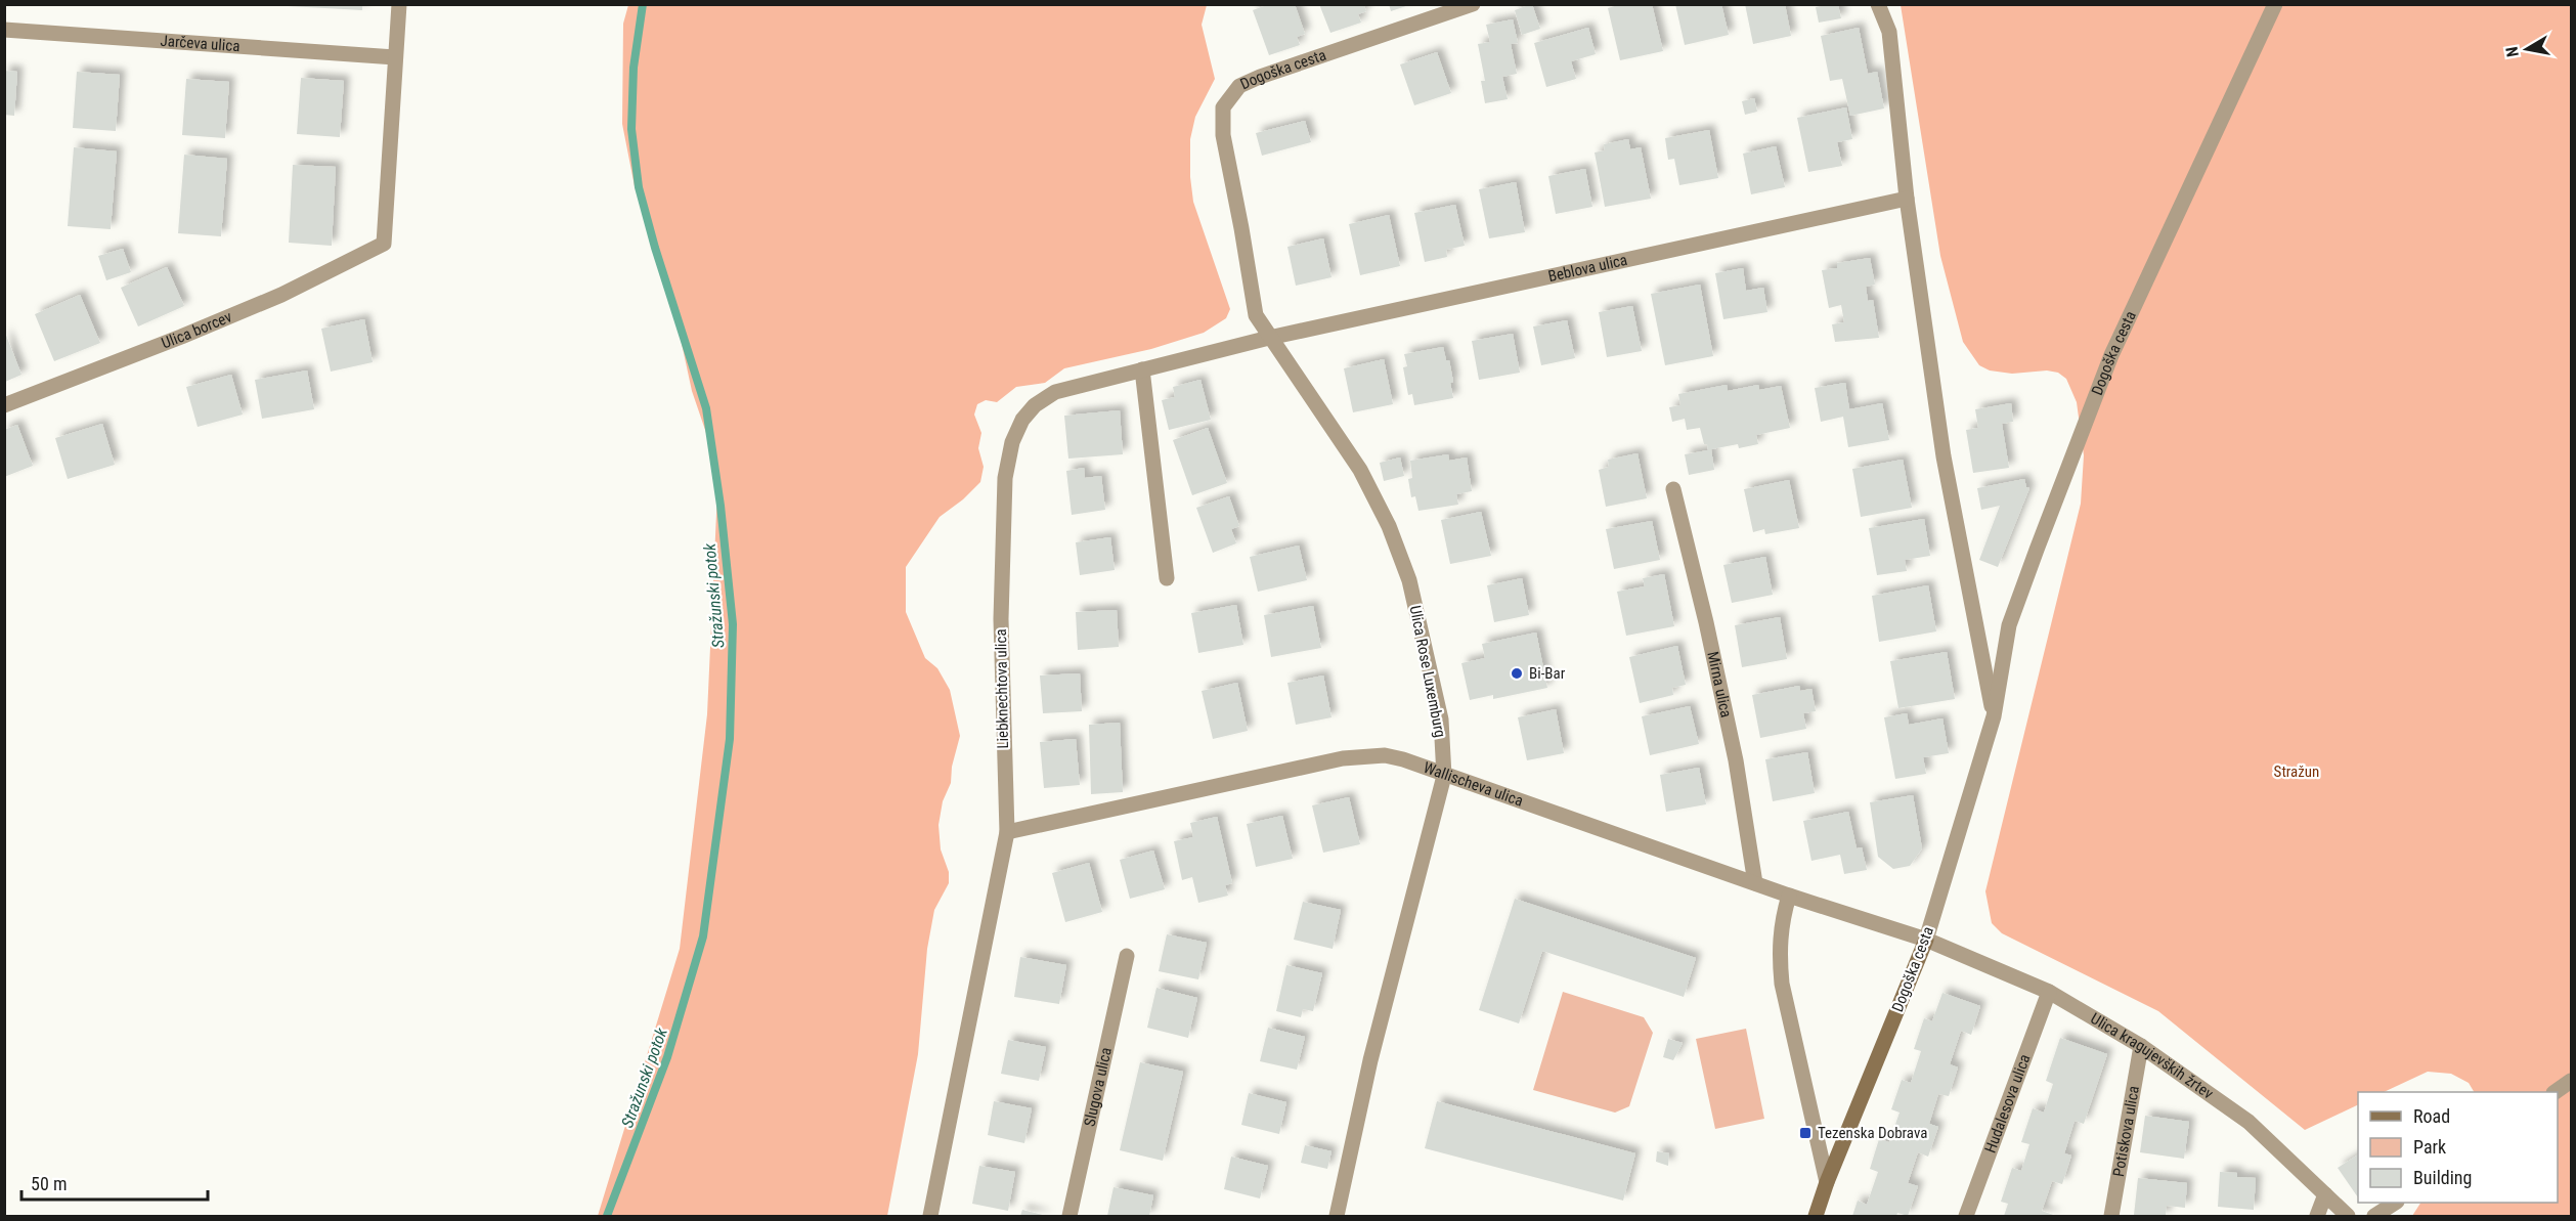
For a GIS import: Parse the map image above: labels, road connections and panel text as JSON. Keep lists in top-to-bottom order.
{
  "streets": {
    "street": [
      "Jarčeva ulica",
      "Dogoška cesta",
      "Beblova ulica",
      "Ulica borcev",
      "Ulica Rose Luxemburg",
      "Mirna ulica",
      "Liebknechtova ulica",
      "Wallischeva ulica",
      "Ulica kragujevških žrtev",
      "Slugova ulica",
      "Hudalesova ulica",
      "Potiskova ulica"
    ]
  },
  "crossings": [
    ["Jarčeva ulica", "Ulica borcev"],
    ["Dogoška cesta", "Beblova ulica"],
    ["Dogoška cesta", "Ulica Rose Luxemburg"],
    ["Dogoška cesta", "Liebknechtova ulica"],
    ["Dogoška cesta", "Wallischeva ulica"],
    ["Dogoška cesta", "Ulica kragujevških žrtev"],
    ["Beblova ulica", "Ulica Rose Luxemburg"],
    ["Beblova ulica", "Liebknechtova ulica"],
    ["Ulica Rose Luxemburg", "Liebknechtova ulica"],
    ["Ulica Rose Luxemburg", "Wallischeva ulica"],
    ["Mirna ulica", "Wallischeva ulica"],
    ["Liebknechtova ulica", "Wallischeva ulica"],
    ["Wallischeva ulica", "Ulica kragujevških žrtev"],
    ["Ulica kragujevških žrtev", "Hudalesova ulica"],
    ["Ulica kragujevških žrtev", "Potiskova ulica"]
  ],
  "water": ["Stražunski potok"],
  "parks": ["Stražun"],
  "places": {
    "other": ["Bi-Bar"],
    "transit": ["Tezenska Dobrava"]
  },
  "legend": ["Road", "Park", "Building"],
  "scale_bar": "50 m",
  "north": "left"
}
